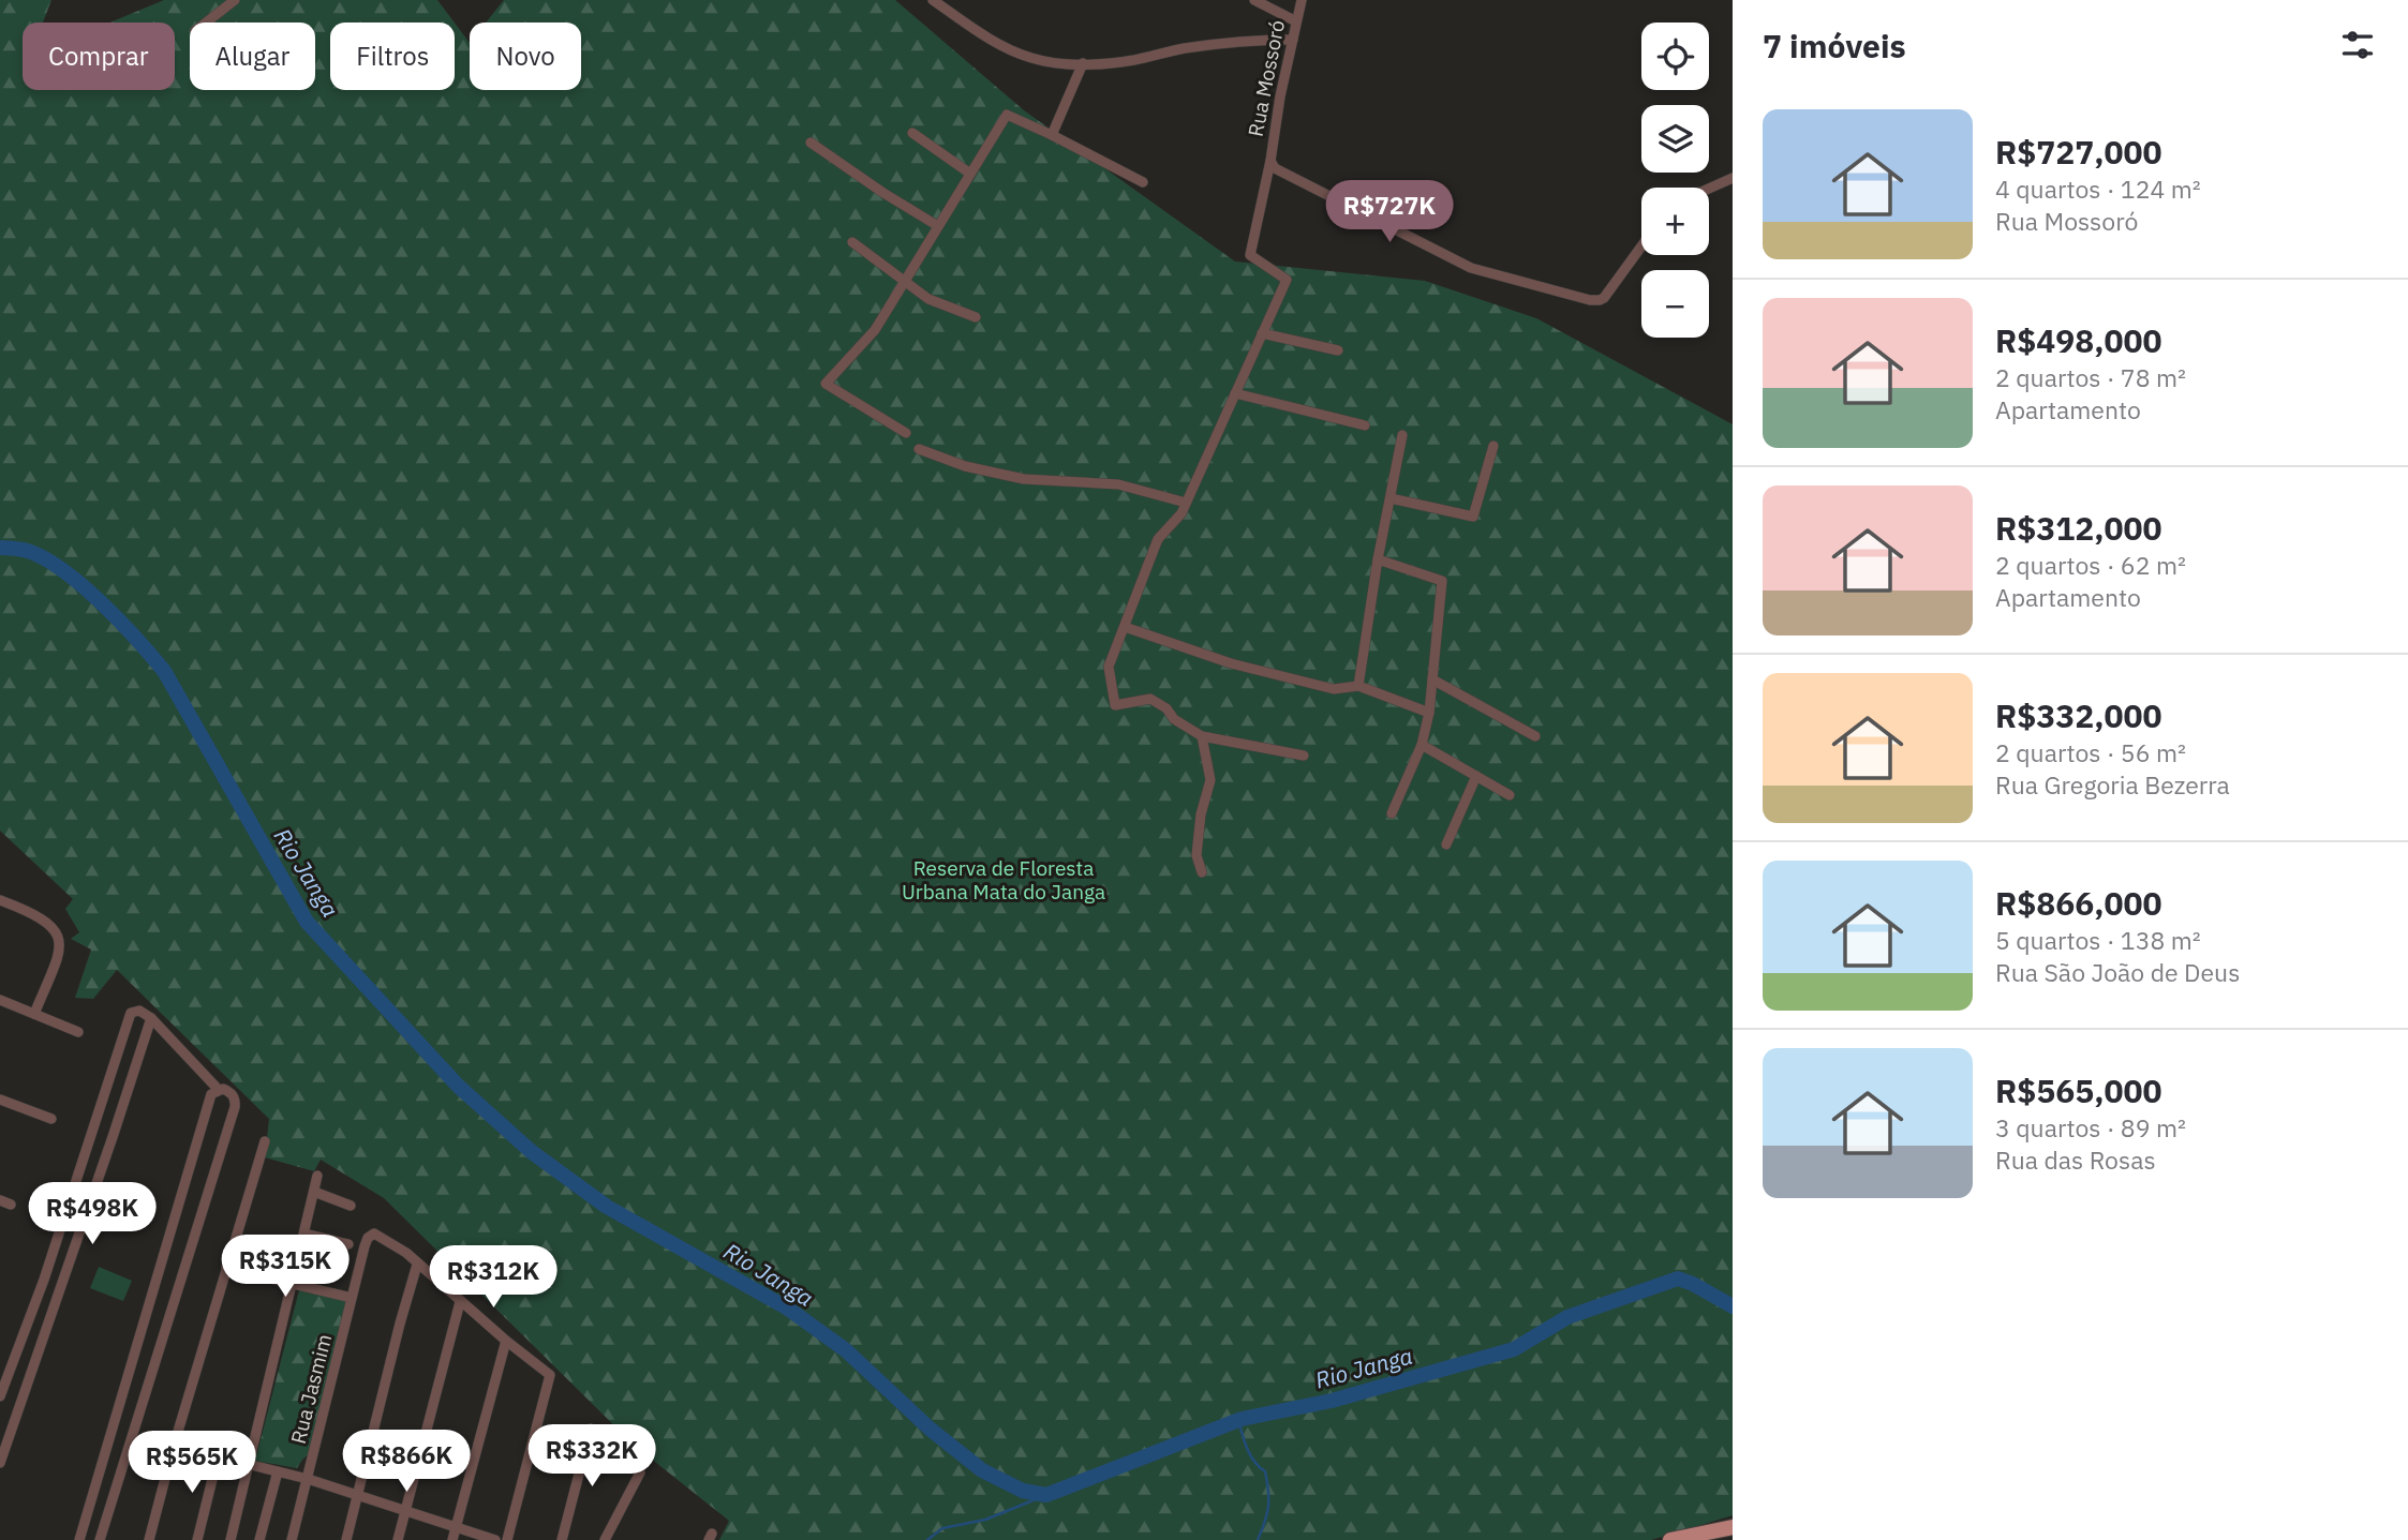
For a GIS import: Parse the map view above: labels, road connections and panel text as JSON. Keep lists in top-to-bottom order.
{
  "streets": {
    "street": ["Rua Mossoró", "Rua Jasmim"]
  },
  "water": ["Rio Janga"],
  "parks": ["Reserva de Floresta Urbana Mata do Janga"],
  "page": {
    "heading": "7 imóveis",
    "map_buttons": ["+", "−"],
    "chip": [
      "Comprar",
      "Alugar",
      "Filtros",
      "Novo"
    ],
    "list": [
      {
        "name": "R$727,000",
        "note": "4 quartos · 124 m² · Rua Mossoró"
      },
      {
        "name": "R$498,000",
        "note": "2 quartos · 78 m² · Apartamento"
      },
      {
        "name": "R$312,000",
        "note": "2 quartos · 62 m² · Apartamento"
      },
      {
        "name": "R$332,000",
        "note": "2 quartos · 56 m² · Rua Gregoria Bezerra"
      },
      {
        "name": "R$866,000",
        "note": "5 quartos · 138 m² · Rua São João de Deus"
      },
      {
        "name": "R$565,000",
        "note": "3 quartos · 89 m² · Rua das Rosas"
      }
    ],
    "price": [
      "R$727K",
      "R$498K",
      "R$315K",
      "R$312K",
      "R$332K",
      "R$866K",
      "R$565K"
    ]
  }
}
